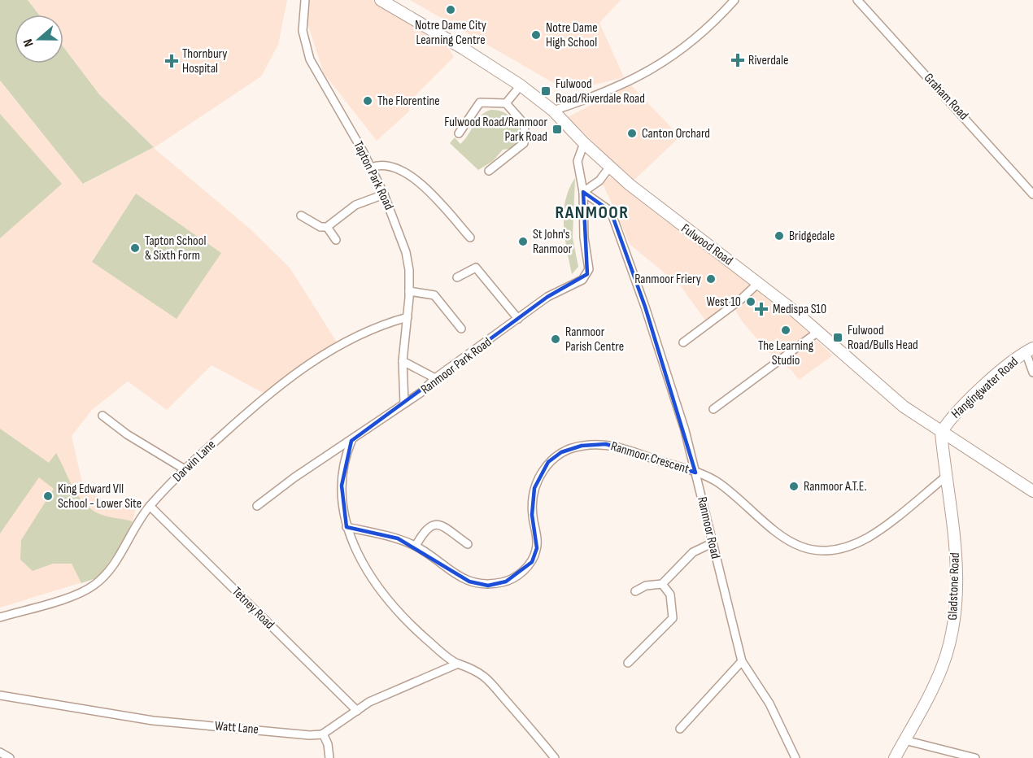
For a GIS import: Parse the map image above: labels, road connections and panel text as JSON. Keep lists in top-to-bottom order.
{
  "streets": {
    "street": [
      "Graham Road",
      "Tapton Park Road",
      "Fulwood Road",
      "Ranmoor Park Road",
      "Hangingwater Road",
      "Ranmoor Crescent",
      "Darwin Lane",
      "Ranmoor Road",
      "Gladstone Road",
      "Tetney Road",
      "Watt Lane"
    ]
  },
  "crossings": [
    ["Tapton Park Road", "Ranmoor Park Road"],
    ["Tapton Park Road", "Darwin Lane"],
    ["Fulwood Road", "Hangingwater Road"],
    ["Fulwood Road", "Gladstone Road"],
    ["Ranmoor Park Road", "Ranmoor Road"],
    ["Hangingwater Road", "Gladstone Road"],
    ["Ranmoor Crescent", "Ranmoor Road"],
    ["Ranmoor Crescent", "Gladstone Road"],
    ["Darwin Lane", "Tetney Road"]
  ],
  "districts": ["RANMOOR"],
  "places": {
    "other": [
      "Notre Dame City Learning Centre",
      "Notre Dame High School",
      "The Florentine",
      "Canton Orchard",
      "Bridgedale",
      "St John's Ranmoor",
      "Tapton School & Sixth Form",
      "Ranmoor Friery",
      "West 10",
      "The Learning Studio",
      "Ranmoor Parish Centre",
      "Ranmoor A.T.E.",
      "King Edward VII School - Lower Site"
    ],
    "health": ["Riverdale", "Thornbury Hospital", "Medispa S10"],
    "transit": ["Fulwood Road/Riverdale Road", "Fulwood Road/Ranmoor Park Road", "Fulwood Road/Bulls Head"]
  },
  "north": "left"
}
